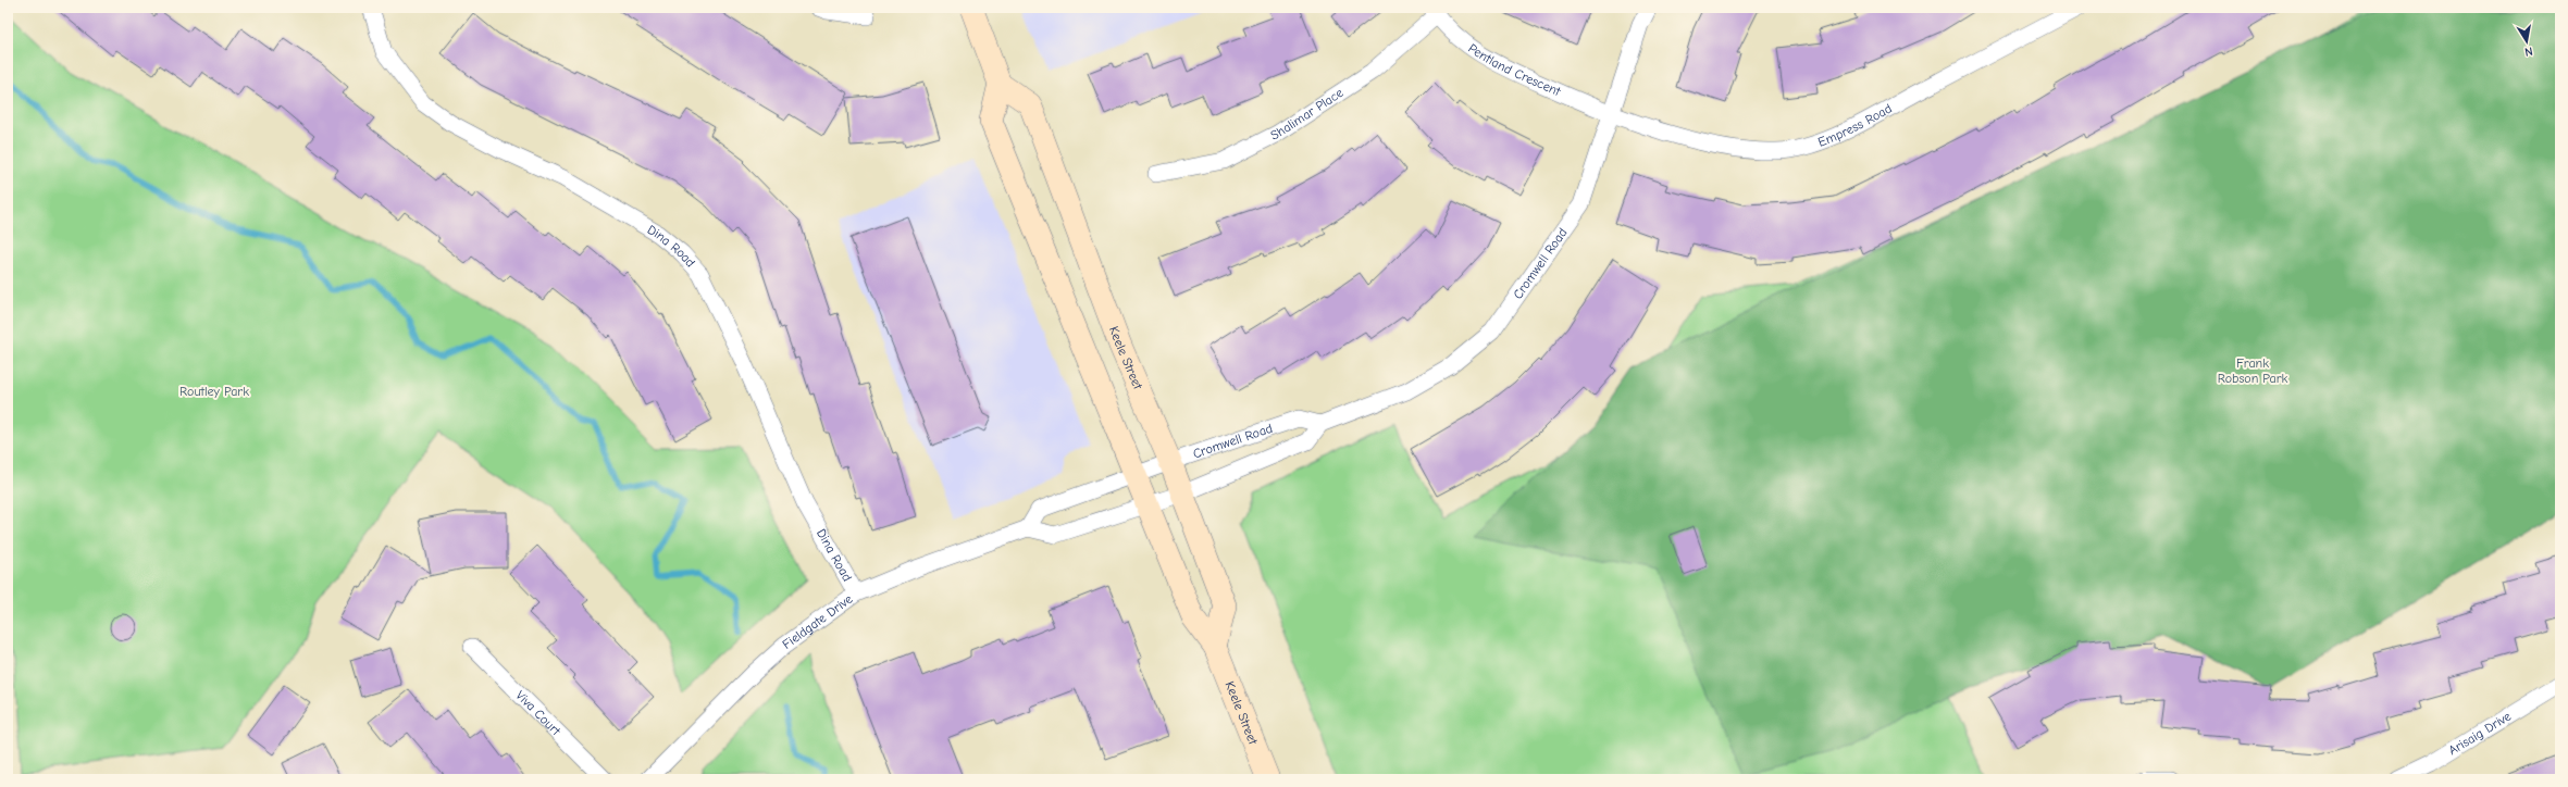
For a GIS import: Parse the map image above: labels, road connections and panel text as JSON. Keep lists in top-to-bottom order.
{
  "streets": {
    "main road": ["Keele Street"],
    "street": [
      "Pentland Crescent",
      "Shalimar Place",
      "Empress Road",
      "Dina Road",
      "Cromwell Road",
      "Fieldgate Drive",
      "Viva Court",
      "Arisaig Drive"
    ]
  },
  "crossings": [
    ["Pentland Crescent", "Shalimar Place"],
    ["Pentland Crescent", "Empress Road"],
    ["Pentland Crescent", "Cromwell Road"],
    ["Empress Road", "Cromwell Road"],
    ["Dina Road", "Fieldgate Drive"],
    ["Cromwell Road", "Keele Street"]
  ],
  "parks": ["Frank Robson Park", "Routley Park"],
  "north": "bottom"
}
